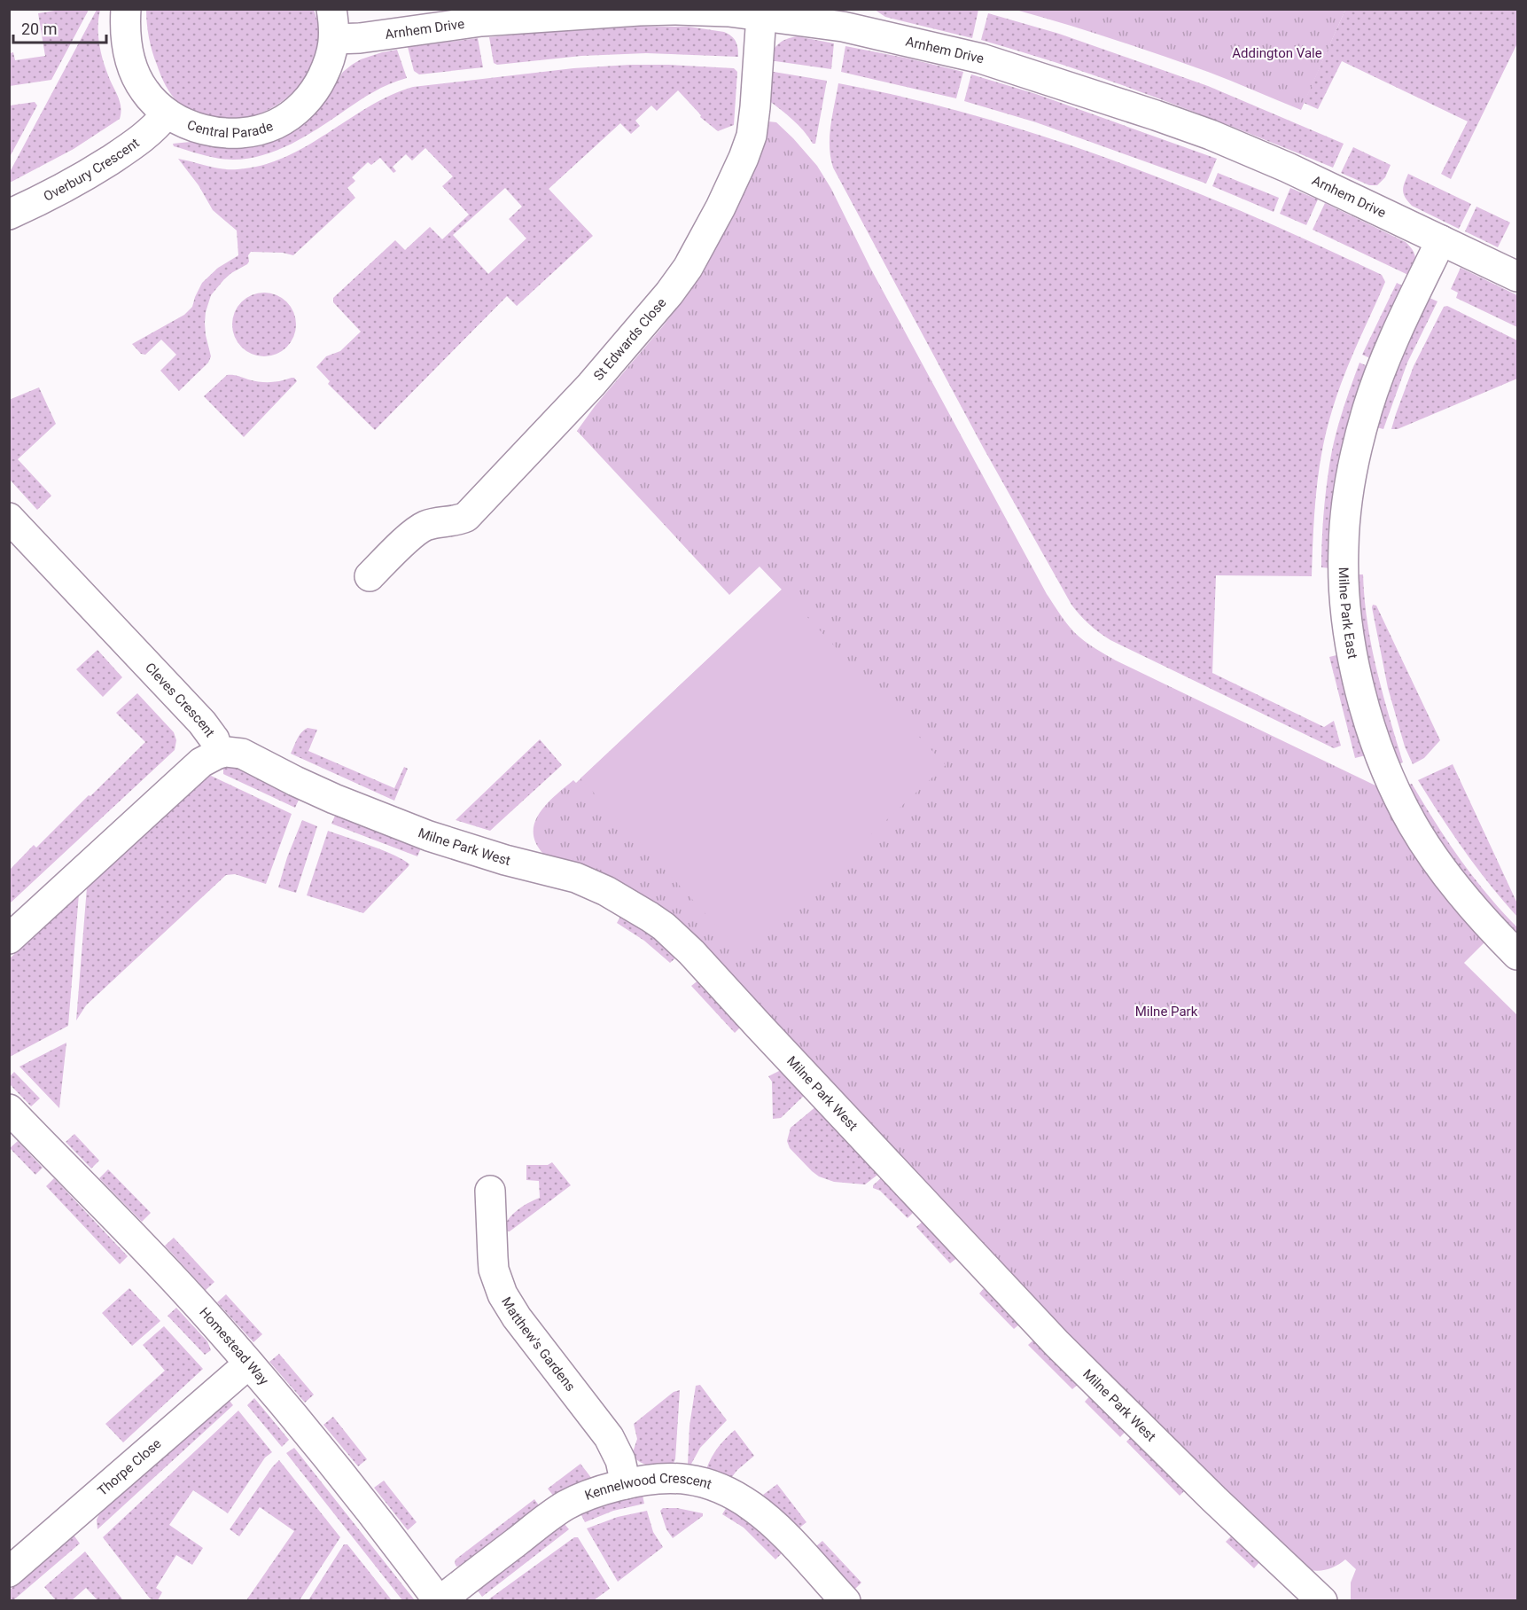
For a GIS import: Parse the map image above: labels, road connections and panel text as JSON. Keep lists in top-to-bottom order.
{
  "streets": {
    "street": [
      "Arnhem Drive",
      "Central Parade",
      "Overbury Crescent",
      "St Edwards Close",
      "Milne Park East",
      "Cleves Crescent",
      "Milne Park West",
      "Matthew's Gardens",
      "Homestead Way",
      "Thorpe Close",
      "Kennelwood Crescent"
    ]
  },
  "crossings": [
    ["Arnhem Drive", "Central Parade"],
    ["Arnhem Drive", "St Edwards Close"],
    ["Arnhem Drive", "Milne Park East"],
    ["Central Parade", "Overbury Crescent"],
    ["Cleves Crescent", "Milne Park West"],
    ["Matthew's Gardens", "Kennelwood Crescent"],
    ["Homestead Way", "Thorpe Close"],
    ["Homestead Way", "Kennelwood Crescent"]
  ],
  "parks": ["Addington Vale", "Milne Park"],
  "scale_bar": "20 m"
}
